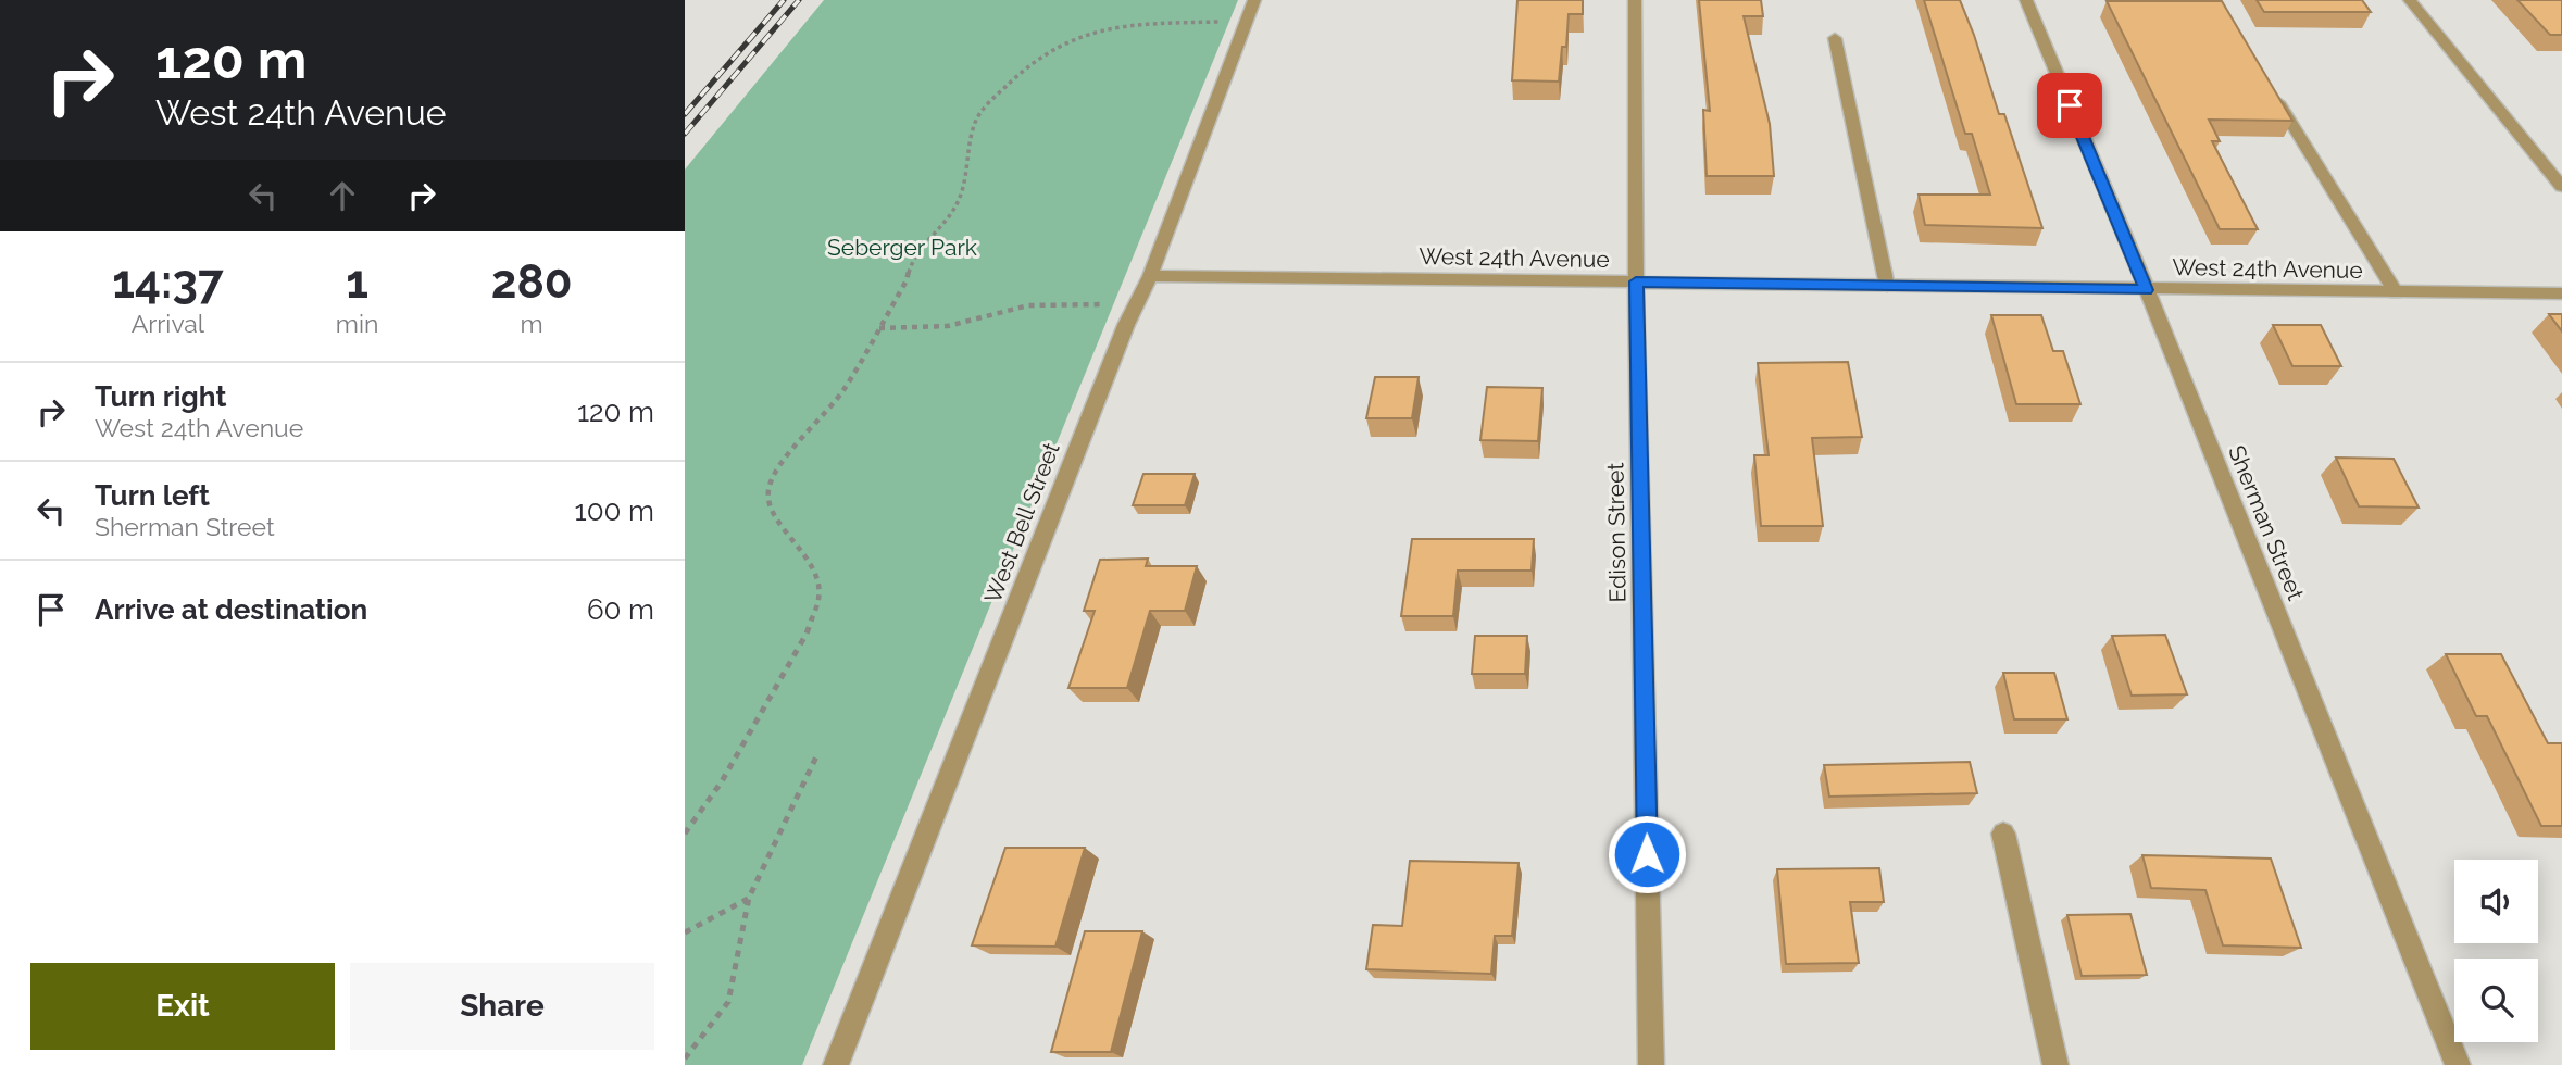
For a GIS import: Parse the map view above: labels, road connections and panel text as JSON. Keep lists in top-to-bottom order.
{
  "streets": {
    "street": [
      "West 24th Avenue",
      "West Bell Street",
      "Sherman Street",
      "Edison Street"
    ]
  },
  "crossings": [
    ["West 24th Avenue", "West Bell Street"],
    ["West 24th Avenue", "Sherman Street"],
    ["West 24th Avenue", "Edison Street"]
  ],
  "parks": ["Seberger Park"],
  "page": {
    "turn": ["120 m", "West 24th Avenue"],
    "eta": [
      "14:37",
      "Arrival",
      "1",
      "min",
      "280",
      "m"
    ],
    "list": [
      {
        "name": "Turn right",
        "note": "West 24th Avenue",
        "value": "120 m"
      },
      {
        "name": "Turn left",
        "note": "Sherman Street",
        "value": "100 m"
      },
      {
        "name": "Arrive at destination",
        "value": "60 m"
      }
    ],
    "buttons": ["Exit", "Share"]
  }
}
